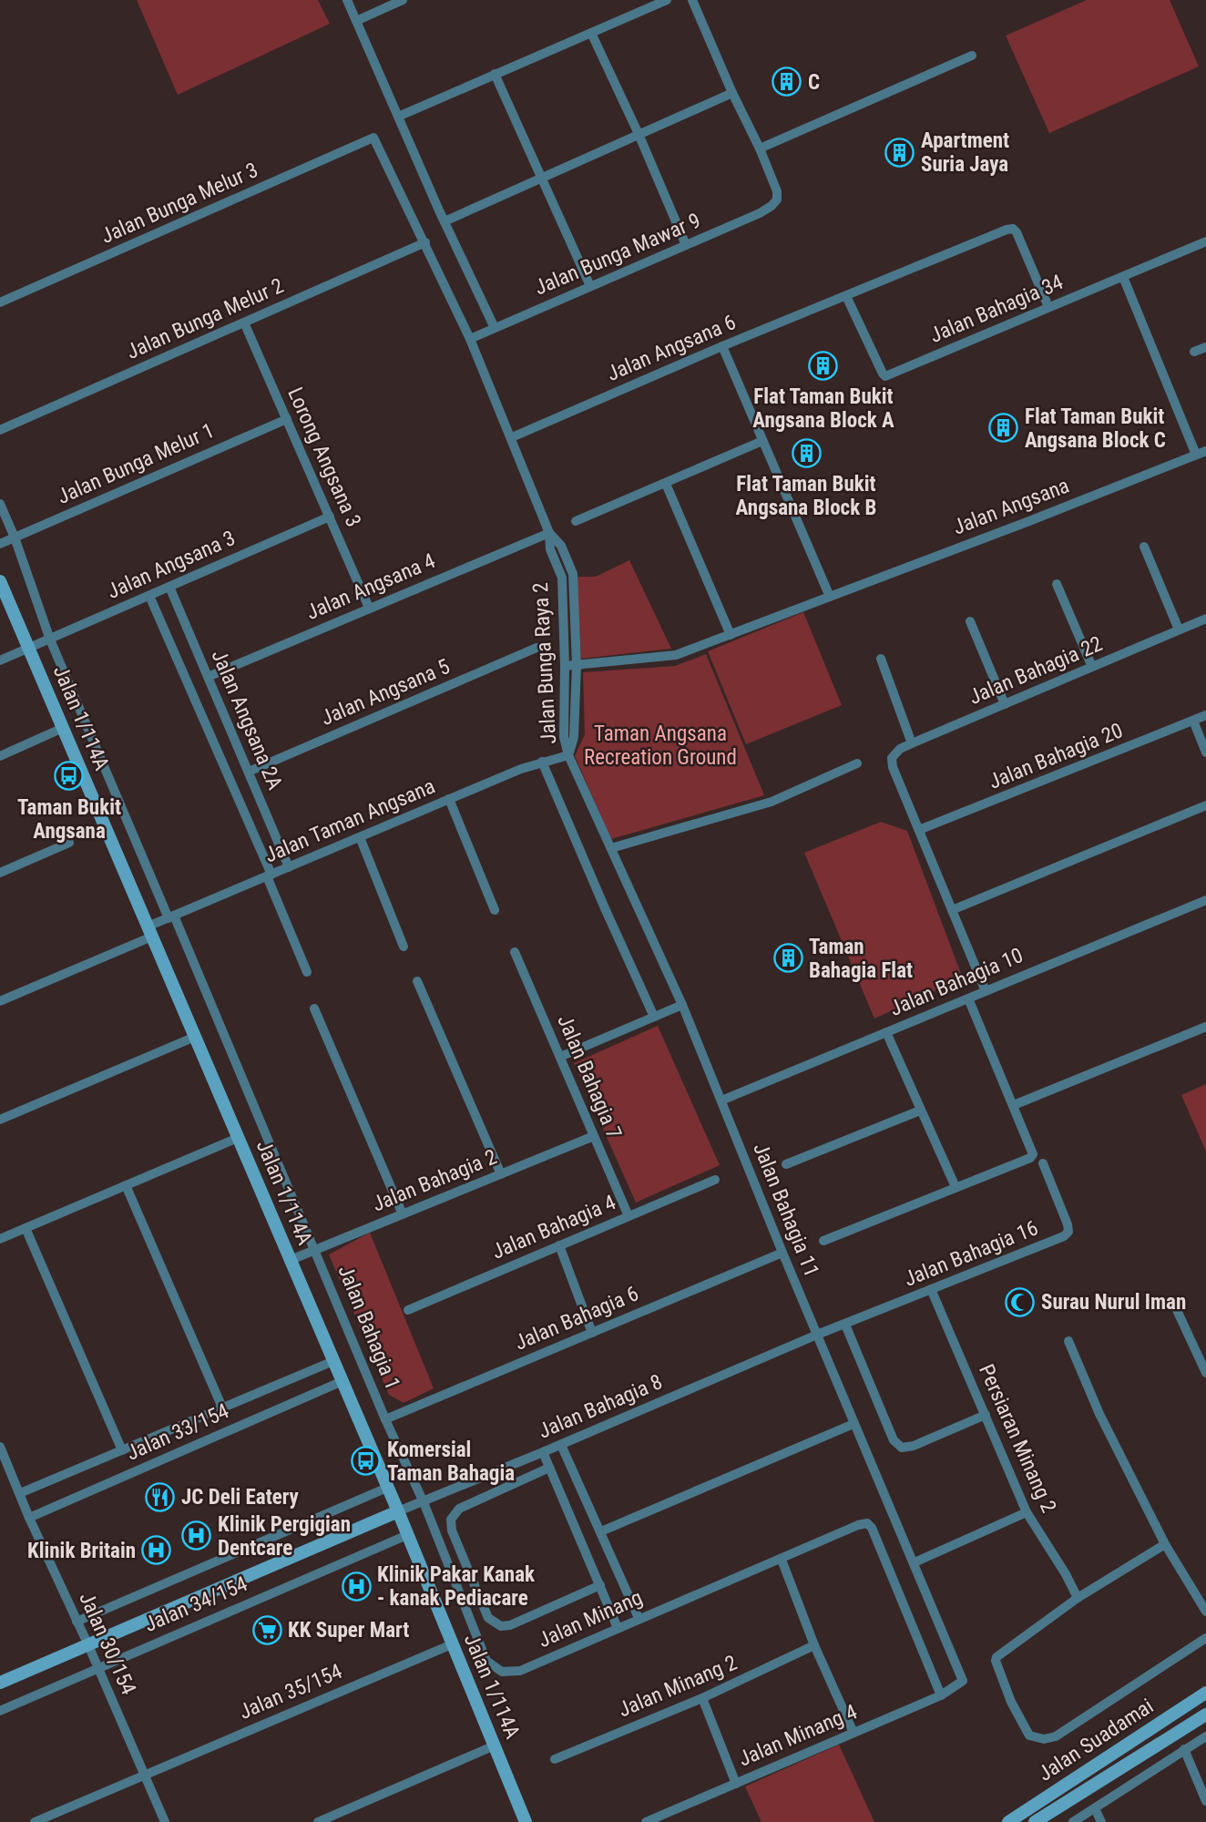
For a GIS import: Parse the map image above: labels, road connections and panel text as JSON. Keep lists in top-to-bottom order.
{
  "streets": {
    "street": [
      "Jalan Bunga Melur 3",
      "Jalan Bunga Mawar 9",
      "Jalan Bahagia 34",
      "Jalan Bunga Melur 2",
      "Jalan Angsana 6",
      "Lorong Angsana 3",
      "Jalan Bunga Melur 1",
      "Jalan Angsana",
      "Jalan Angsana 3",
      "Jalan Angsana 4",
      "Jalan Bunga Raya 2",
      "Jalan Bahagia 22",
      "Jalan Angsana 5",
      "Jalan 1/114A",
      "Jalan Angsana 2A",
      "Jalan Bahagia 20",
      "Jalan Taman Angsana",
      "Jalan Bahagia 10",
      "Jalan Bahagia 7",
      "Jalan Bahagia 2",
      "Jalan Bahagia 11",
      "Jalan Bahagia 4",
      "Jalan Bahagia 16",
      "Jalan Bahagia 6",
      "Jalan Bahagia 1",
      "Jalan Bahagia 8",
      "Jalan 33/154",
      "Persiaran Minang 2",
      "Jalan 34/154",
      "Jalan Minang",
      "Jalan 30/154",
      "Jalan Minang 2",
      "Jalan 35/154",
      "Jalan Minang 4",
      "Jalan Suadamai"
    ]
  },
  "crossings": [
    ["Jalan Bunga Melur 3", "Jalan Bunga Raya 2"],
    ["Jalan Bunga Mawar 9", "Jalan Bunga Raya 2"],
    ["Jalan Bahagia 34", "Jalan Angsana 6"],
    ["Jalan Bunga Melur 2", "Lorong Angsana 3"],
    ["Jalan Bunga Melur 2", "Jalan Bunga Raya 2"],
    ["Jalan Angsana 6", "Jalan Bunga Raya 2"],
    ["Lorong Angsana 3", "Jalan Bunga Melur 1"],
    ["Lorong Angsana 3", "Jalan Angsana 3"],
    ["Lorong Angsana 3", "Jalan Angsana 4"],
    ["Jalan Angsana", "Jalan Bunga Raya 2"],
    ["Jalan Angsana 3", "Jalan 1/114A"],
    ["Jalan Angsana 3", "Jalan Angsana 2A"],
    ["Jalan Angsana 3", "Jalan Bahagia 1"],
    ["Jalan Angsana 4", "Jalan Bunga Raya 2"],
    ["Jalan Angsana 4", "Jalan Angsana 2A"],
    ["Jalan Bunga Raya 2", "Jalan Taman Angsana"],
    ["Jalan Bunga Raya 2", "Jalan Bahagia 11"],
    ["Jalan Bahagia 22", "Jalan Bahagia 20"],
    ["Jalan Angsana 5", "Jalan Angsana 2A"],
    ["Jalan 1/114A", "Jalan Taman Angsana"],
    ["Jalan 1/114A", "Jalan Bahagia 2"],
    ["Jalan 1/114A", "Jalan Bahagia 8"],
    ["Jalan 1/114A", "Jalan 33/154"],
    ["Jalan 1/114A", "Jalan 34/154"],
    ["Jalan 1/114A", "Jalan 35/154"],
    ["Jalan Angsana 2A", "Jalan Taman Angsana"],
    ["Jalan Taman Angsana", "Jalan Bahagia 11"],
    ["Jalan Taman Angsana", "Jalan Bahagia 1"],
    ["Jalan Bahagia 10", "Jalan Bahagia 11"],
    ["Jalan Bahagia 7", "Jalan Bahagia 2"],
    ["Jalan Bahagia 7", "Jalan Bahagia 4"],
    ["Jalan Bahagia 2", "Jalan Bahagia 1"],
    ["Jalan Bahagia 11", "Jalan Bahagia 16"],
    ["Jalan Bahagia 11", "Jalan Bahagia 6"],
    ["Jalan Bahagia 11", "Jalan Bahagia 8"],
    ["Jalan Bahagia 11", "Jalan Minang 4"],
    ["Jalan Bahagia 16", "Jalan Bahagia 8"],
    ["Jalan Bahagia 16", "Persiaran Minang 2"],
    ["Jalan Bahagia 6", "Jalan Bahagia 1"],
    ["Jalan Bahagia 1", "Jalan Bahagia 8"],
    ["Jalan Bahagia 1", "Jalan Minang"],
    ["Jalan Bahagia 8", "Jalan 34/154"],
    ["Jalan Bahagia 8", "Jalan Minang"],
    ["Jalan 33/154", "Jalan 30/154"],
    ["Jalan 34/154", "Jalan 30/154"],
    ["Jalan Minang", "Jalan Minang 4"],
    ["Jalan 30/154", "Jalan 35/154"]
  ],
  "parks": ["Taman Angsana Recreation Ground"],
  "places": {
    "building": [
      "C",
      "Apartment Suria Jaya",
      "Flat Taman Bukit Angsana Block A",
      "Flat Taman Bukit Angsana Block C",
      "Flat Taman Bukit Angsana Block B",
      "Taman Bahagia Flat"
    ],
    "bus stop": ["Taman Bukit Angsana", "Komersial Taman Bahagia"],
    "mosque": ["Surau Nurul Iman"],
    "restaurant": ["JC Deli Eatery"],
    "hospital": ["Klinik Pergigian Dentcare", "Klinik Britain", "Klinik Pakar Kanak - kanak Pediacare"],
    "supermarket": ["KK Super Mart"]
  }
}
